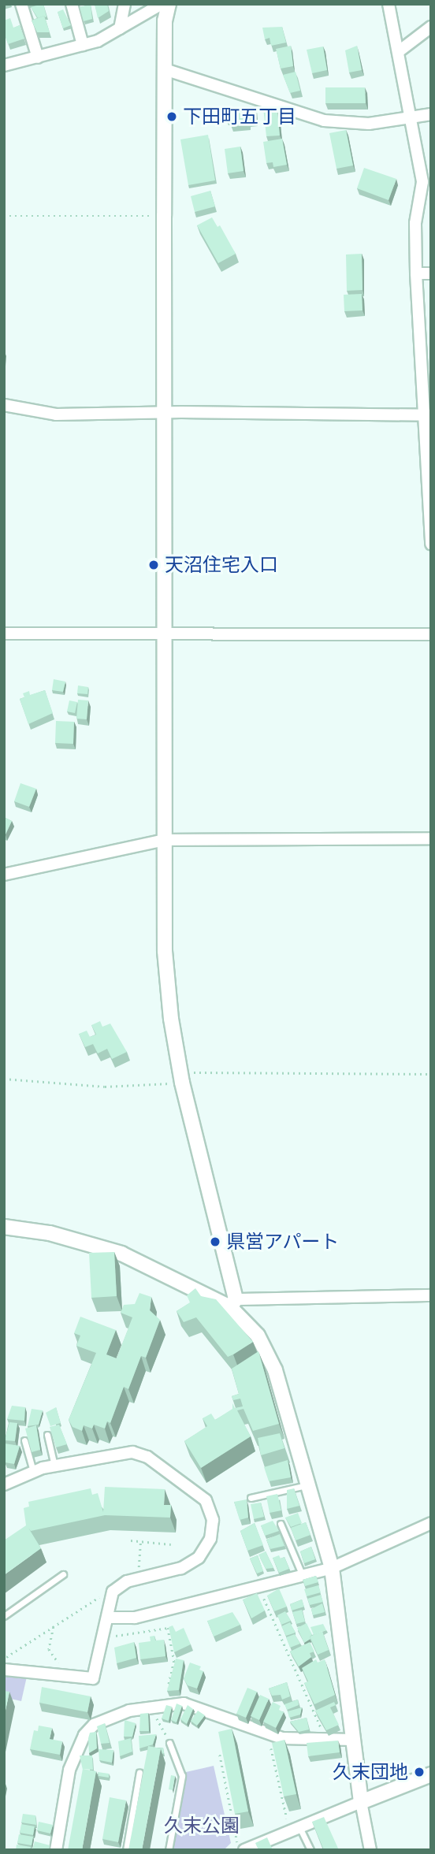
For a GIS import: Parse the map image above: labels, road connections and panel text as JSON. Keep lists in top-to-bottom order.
{
  "parks": ["久末公園"],
  "places": [
    "下田町五丁目",
    "天沼住宅入口",
    "県営アパート",
    "久末団地"
  ]
}
